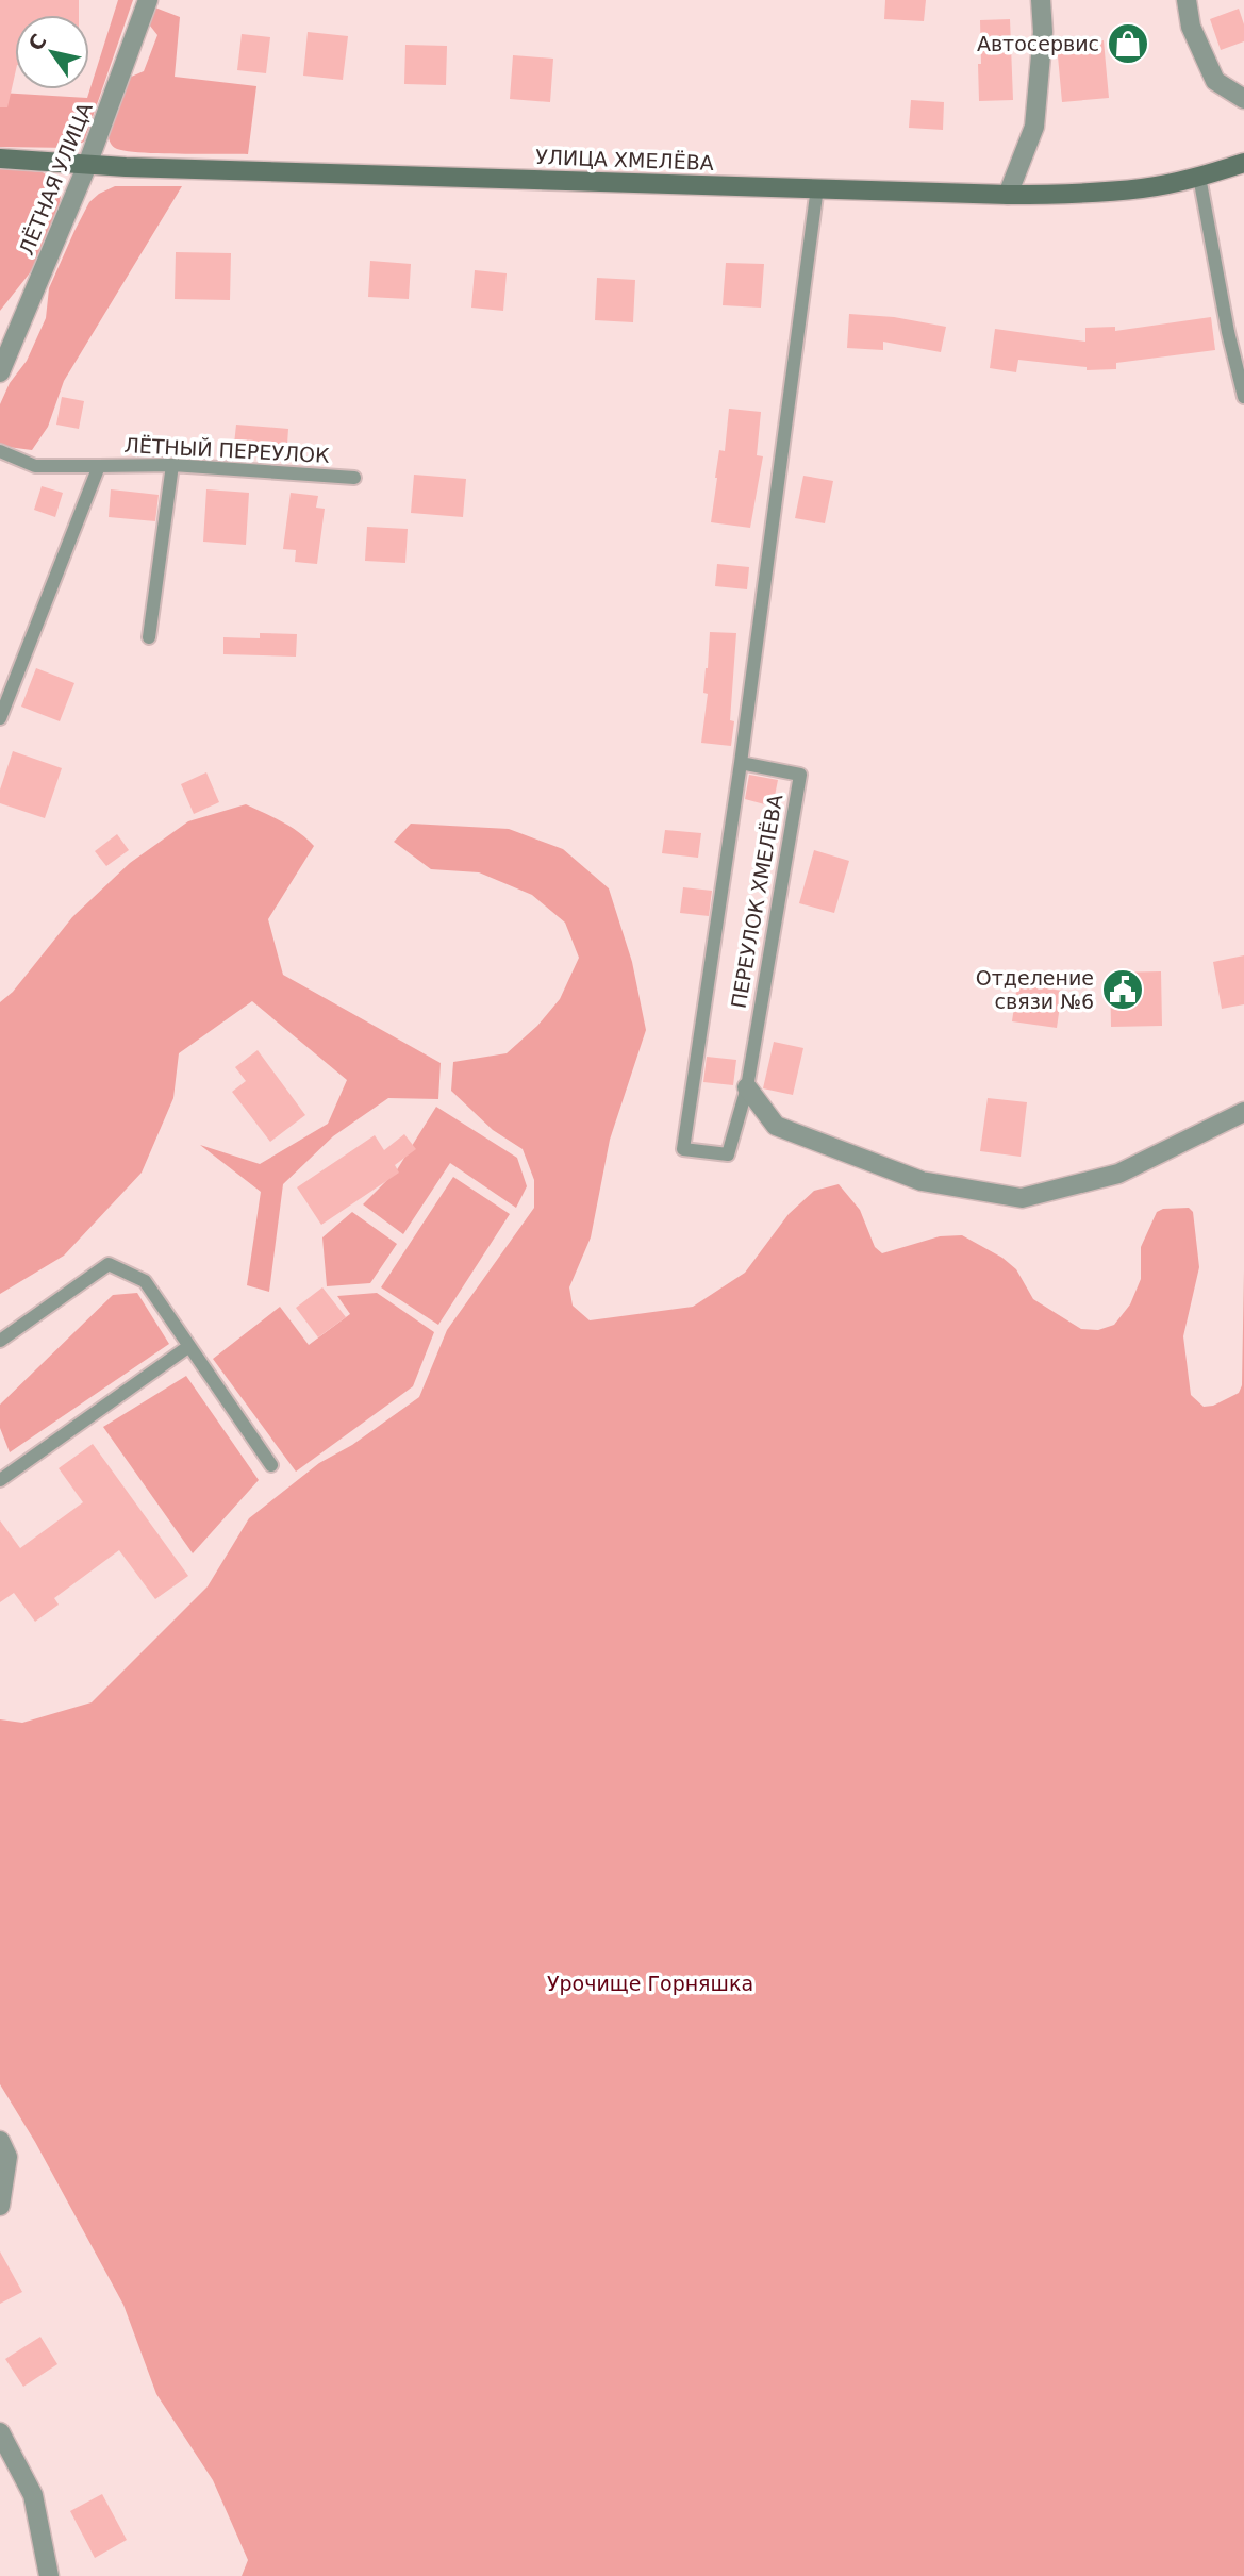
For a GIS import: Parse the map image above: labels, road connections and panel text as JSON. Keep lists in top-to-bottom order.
{
  "streets": {
    "main road": ["УЛИЦА ХМЕЛЁВА"],
    "street": ["ЛЁТНАЯ УЛИЦА"],
    "lane": ["ЛЁТНЫЙ ПЕРЕУЛОК", "ПЕРЕУЛОК ХМЕЛЁВА"]
  },
  "crossings": [
    ["УЛИЦА ХМЕЛЁВА", "ЛЁТНАЯ УЛИЦА"]
  ],
  "parks": ["Урочище Горняшка"],
  "places": {
    "shop": ["Автосервис"],
    "public building": ["Отделение связи №6"]
  },
  "north": "top left"
}
